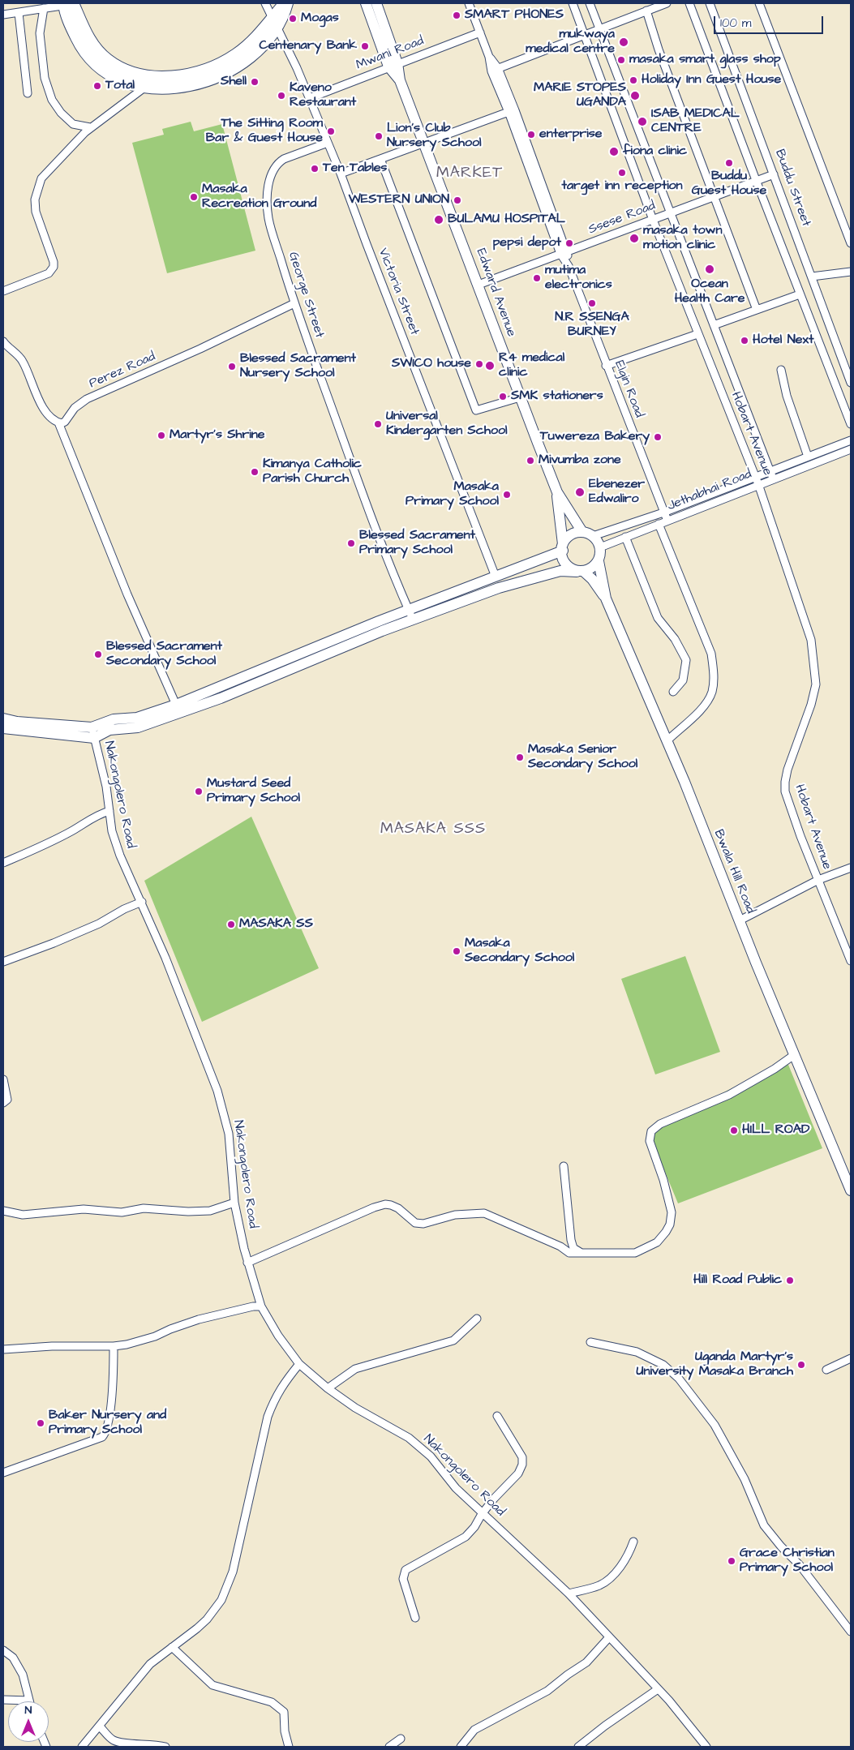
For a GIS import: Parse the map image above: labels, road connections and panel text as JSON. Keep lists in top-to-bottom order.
{
  "streets": {
    "street": [
      "Mwani Road",
      "Buddu Street",
      "Ssese Road",
      "Victoria Street",
      "Edward Avenue",
      "George Street",
      "Perez Road",
      "Elgin Road",
      "Hobart Avenue",
      "Jethabhai Road",
      "Nakongolero Road",
      "Bwala Hill Road"
    ]
  },
  "crossings": [
    ["Mwani Road", "Victoria Street"],
    ["Mwani Road", "Edward Avenue"],
    ["Mwani Road", "Elgin Road"],
    ["Buddu Street", "Ssese Road"],
    ["Ssese Road", "Edward Avenue"],
    ["Ssese Road", "Elgin Road"],
    ["Ssese Road", "Hobart Avenue"],
    ["Victoria Street", "George Street"],
    ["Edward Avenue", "Jethabhai Road"],
    ["Edward Avenue", "Bwala Hill Road"],
    ["George Street", "Perez Road"],
    ["Elgin Road", "Jethabhai Road"],
    ["Hobart Avenue", "Jethabhai Road"],
    ["Jethabhai Road", "Bwala Hill Road"]
  ],
  "districts": ["MARKET", "MASAKA SSS"],
  "places": [
    "SMART PHONES",
    "Mogas",
    "mukwaya medical centre",
    "Centenary Bank",
    "masaka smart glass shop",
    "Holiday Inn Guest House",
    "Shell",
    "Total",
    "Kaveno Restaurant",
    "MARIE STOPES UGANDA",
    "ISAB MEDICAL CENTRE",
    "The Sitting Room Bar & Guest House",
    "enterprise",
    "Lion's Club Nursery School",
    "fiona clinic",
    "Buddu Guest House",
    "Ten Tables",
    "target inn reception",
    "Masaka Recreation Ground",
    "WESTERN UNION",
    "BULAMU HOSPITAL",
    "masaka town motion clinic",
    "pepsi depot",
    "Ocean Health Care",
    "mutima electronics",
    "N.R SSENGA BURNEY",
    "Hotel Next",
    "SWICO house",
    "R4 medical clinic",
    "Blessed Sacrament Nursery School",
    "SMK stationers",
    "Universal Kindergarten School",
    "Martyr's Shrine",
    "Tuwereza Bakery",
    "Mivumba zone",
    "Kimanya Catholic Parish Church",
    "Ebenezer Edwaliro",
    "Masaka Primary School",
    "Blessed Sacrament Primary School",
    "Blessed Sacrament Secondary School",
    "Masaka Senior Secondary School",
    "Mustard Seed Primary School",
    "MASAKA SS",
    "Masaka Secondary School",
    "HILL ROAD",
    "Hill Road Public",
    "Uganda Martyr's University Masaka Branch",
    "Baker Nursery and Primary School",
    "Grace Christian Primary School"
  ],
  "scale_bar": "100 m",
  "north": "top"
}
